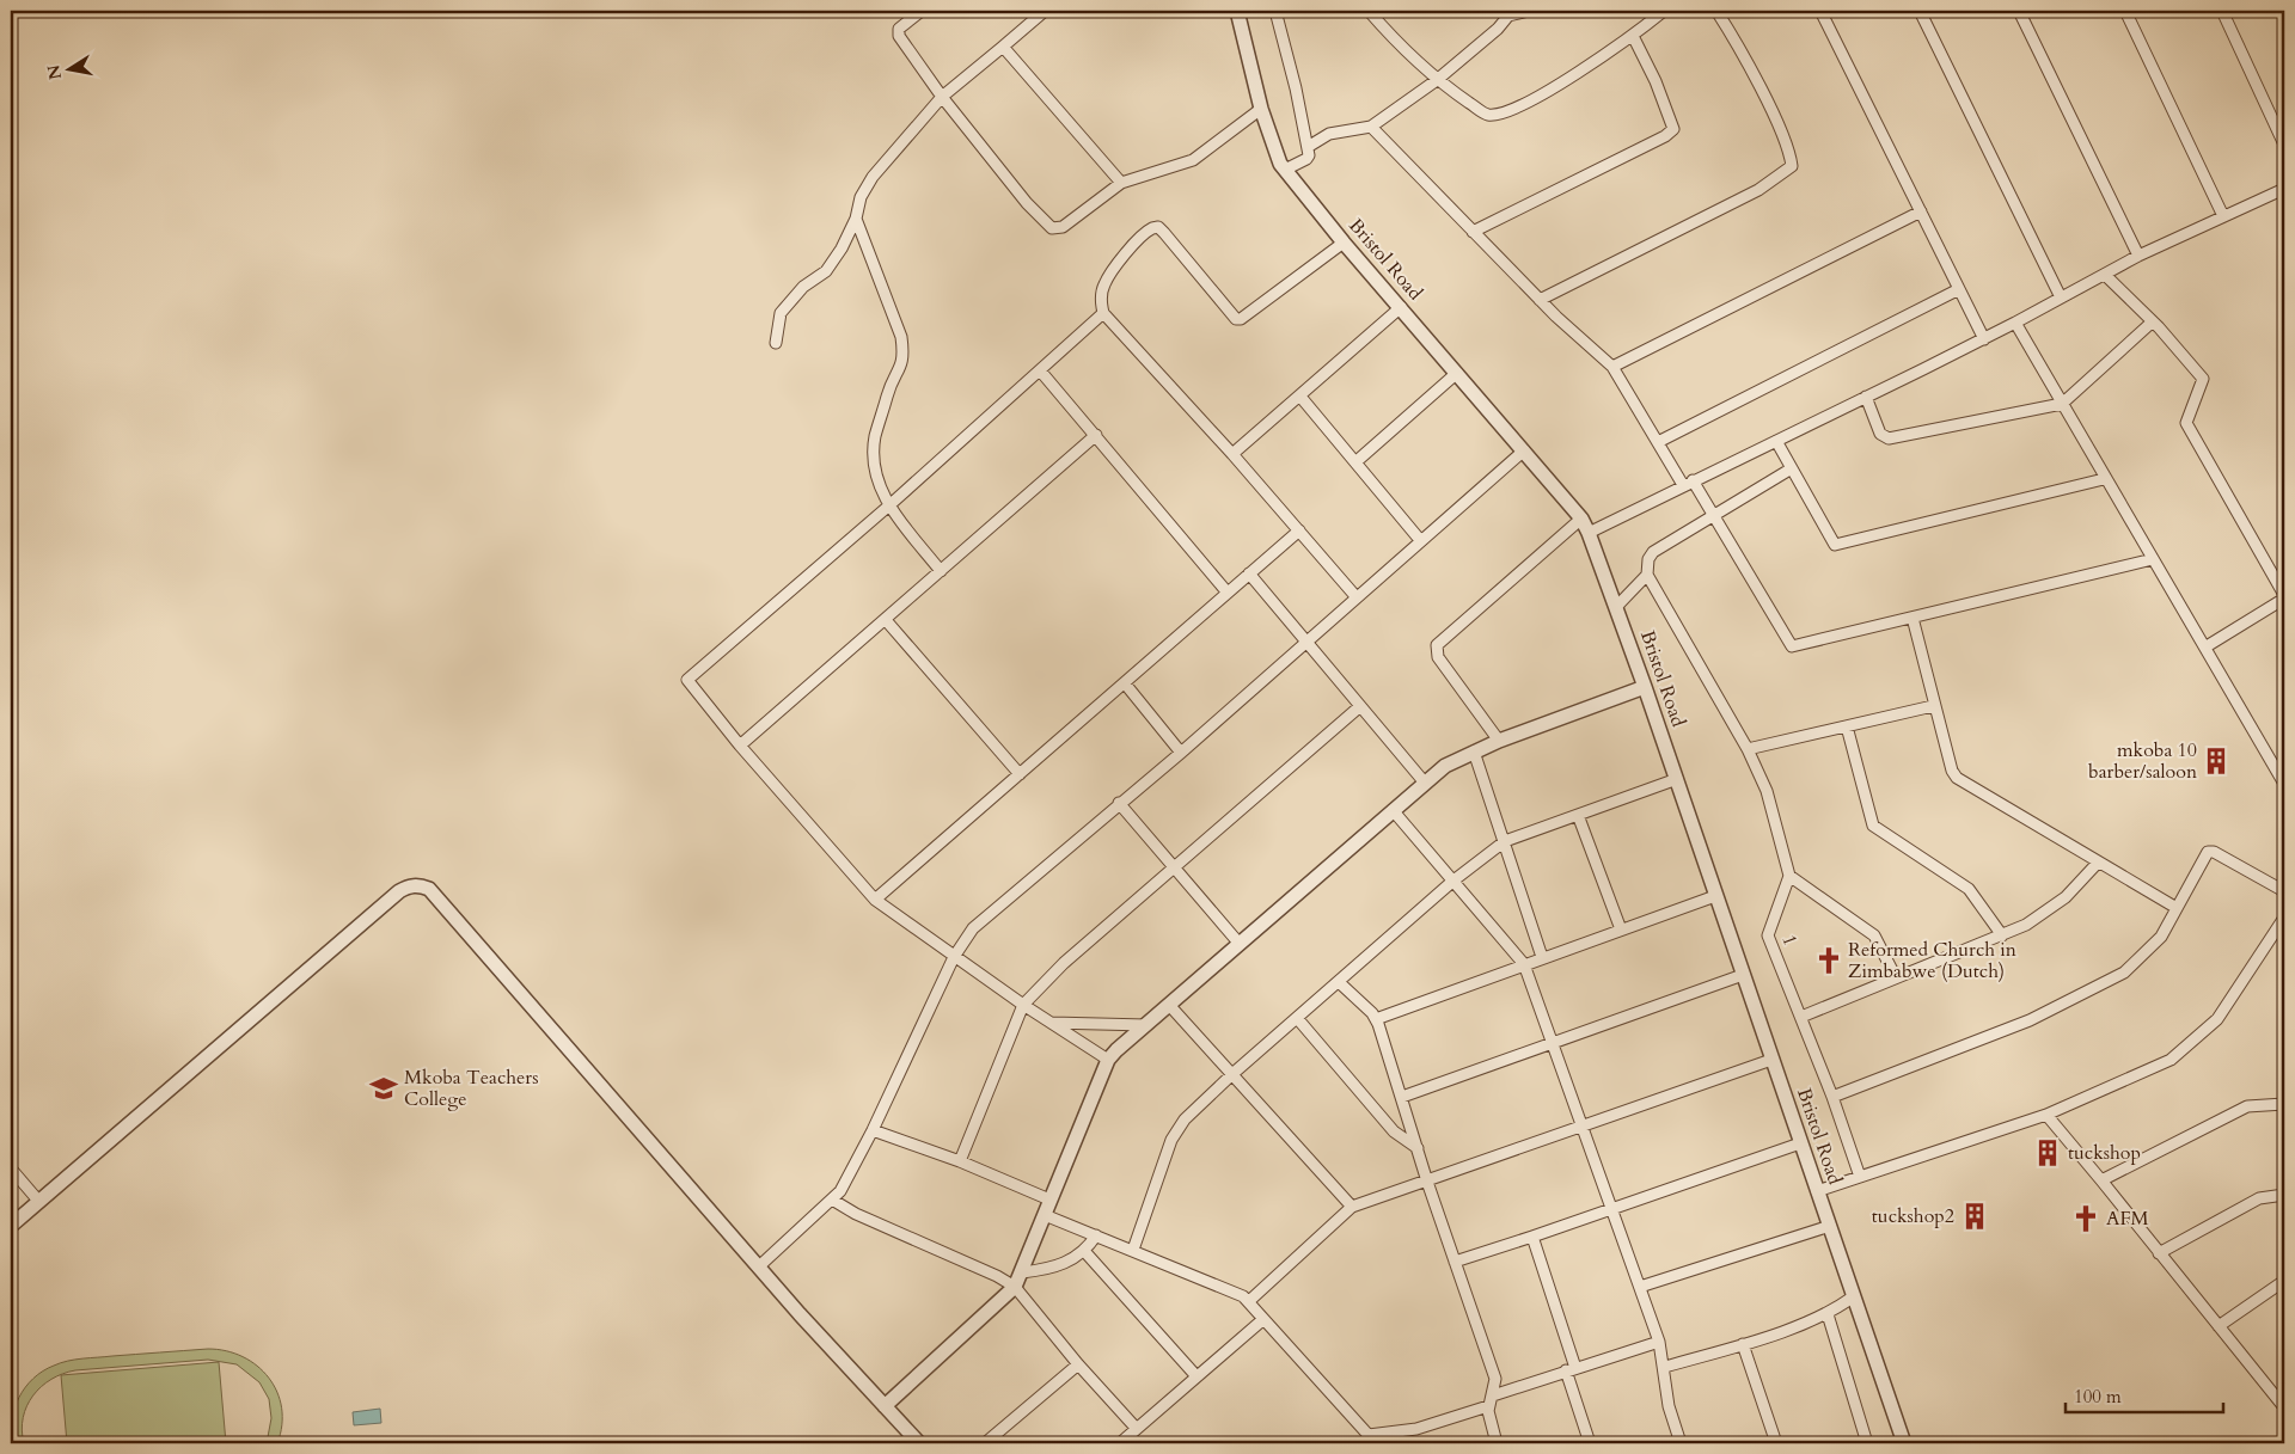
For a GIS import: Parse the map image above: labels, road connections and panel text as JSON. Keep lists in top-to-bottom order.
{
  "streets": {
    "street": ["Bristol Road", "1"]
  },
  "places": {
    "building": ["mkoba 10 barber/saloon", "tuckshop", "tuckshop2"],
    "church": ["Reformed Church in Zimbabwe (Dutch)", "AFM"],
    "school or university": ["Mkoba Teachers College"]
  },
  "scale_bar": "100 m",
  "north": "left"
}
